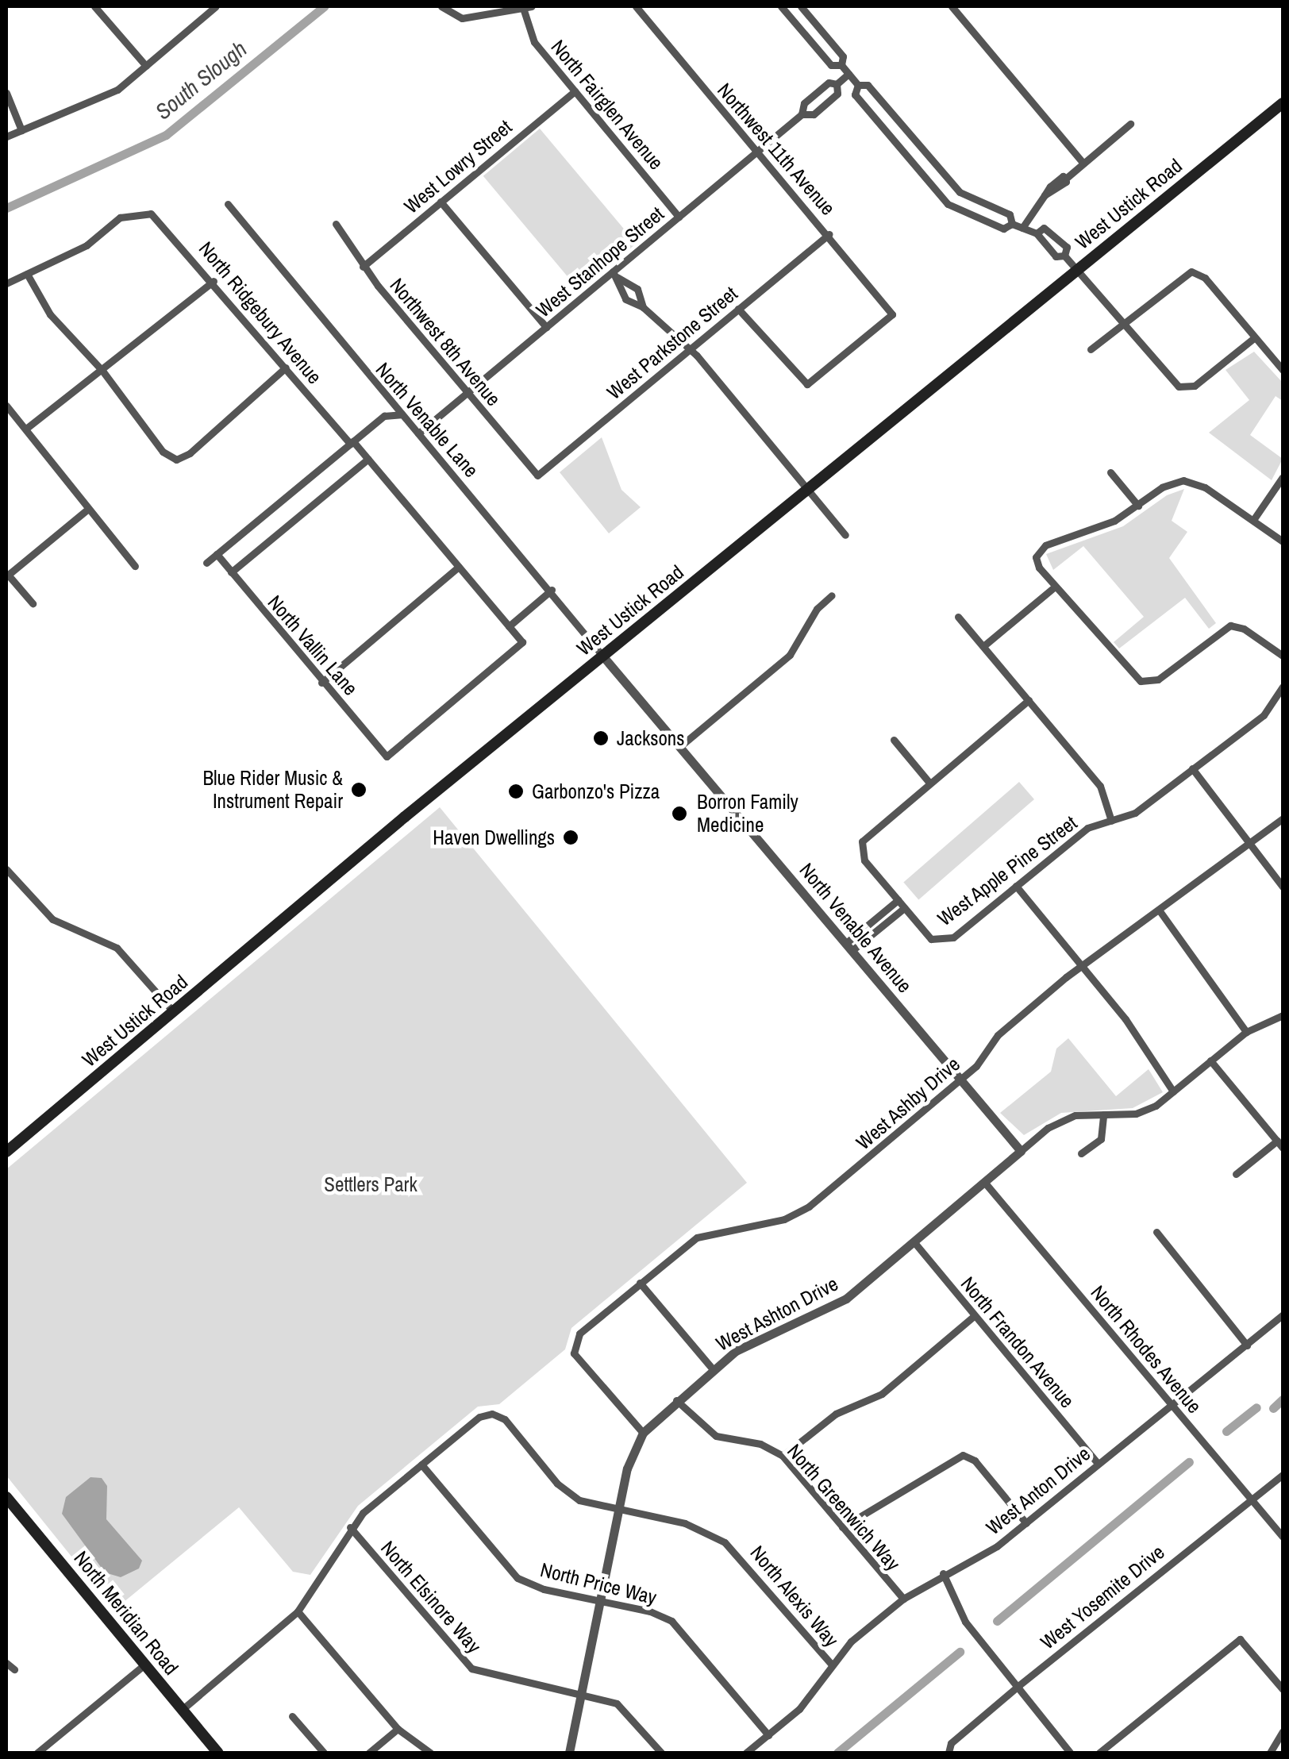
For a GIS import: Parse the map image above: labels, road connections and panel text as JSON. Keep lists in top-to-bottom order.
{
  "streets": {
    "main road": ["West Ustick Road", "North Meridian Road"],
    "street": [
      "North Fairglen Avenue",
      "Northwest 11th Avenue",
      "West Lowry Street",
      "West Stanhope Street",
      "North Ridgebury Avenue",
      "Northwest 8th Avenue",
      "West Parkstone Street",
      "North Venable Lane",
      "North Vallin Lane",
      "West Apple Pine Street",
      "North Venable Avenue",
      "West Ashby Drive",
      "West Ashton Drive",
      "North Frandon Avenue",
      "North Rhodes Avenue",
      "West Anton Drive",
      "North Greenwich Way",
      "North Price Way",
      "North Alexis Way",
      "North Elsinore Way",
      "West Yosemite Drive"
    ]
  },
  "crossings": [
    ["North Fairglen Avenue", "West Lowry Street"],
    ["North Fairglen Avenue", "West Stanhope Street"],
    ["Northwest 11th Avenue", "West Stanhope Street"],
    ["Northwest 11th Avenue", "West Parkstone Street"],
    ["West Lowry Street", "Northwest 8th Avenue"],
    ["West Ustick Road", "North Venable Lane"],
    ["West Ustick Road", "North Venable Avenue"],
    ["West Stanhope Street", "Northwest 8th Avenue"],
    ["West Stanhope Street", "North Venable Lane"],
    ["North Ridgebury Avenue", "North Vallin Lane"],
    ["Northwest 8th Avenue", "West Parkstone Street"],
    ["North Venable Lane", "North Venable Avenue"],
    ["West Apple Pine Street", "North Venable Avenue"],
    ["North Venable Avenue", "West Ashby Drive"],
    ["North Venable Avenue", "West Ashton Drive"],
    ["West Ashby Drive", "West Ashton Drive"],
    ["West Ashton Drive", "North Frandon Avenue"],
    ["West Ashton Drive", "North Rhodes Avenue"],
    ["West Ashton Drive", "North Greenwich Way"],
    ["West Ashton Drive", "North Price Way"],
    ["West Ashton Drive", "North Alexis Way"],
    ["West Ashton Drive", "North Elsinore Way"],
    ["North Frandon Avenue", "West Anton Drive"],
    ["North Rhodes Avenue", "West Anton Drive"],
    ["North Rhodes Avenue", "West Yosemite Drive"],
    ["West Anton Drive", "North Greenwich Way"],
    ["West Anton Drive", "North Price Way"],
    ["West Anton Drive", "North Alexis Way"],
    ["North Price Way", "North Alexis Way"]
  ],
  "water": ["South Slough"],
  "parks": ["Settlers Park"],
  "places": [
    "Jacksons",
    "Blue Rider Music & Instrument Repair",
    "Garbonzo's Pizza",
    "Borron Family Medicine",
    "Haven Dwellings"
  ]
}
